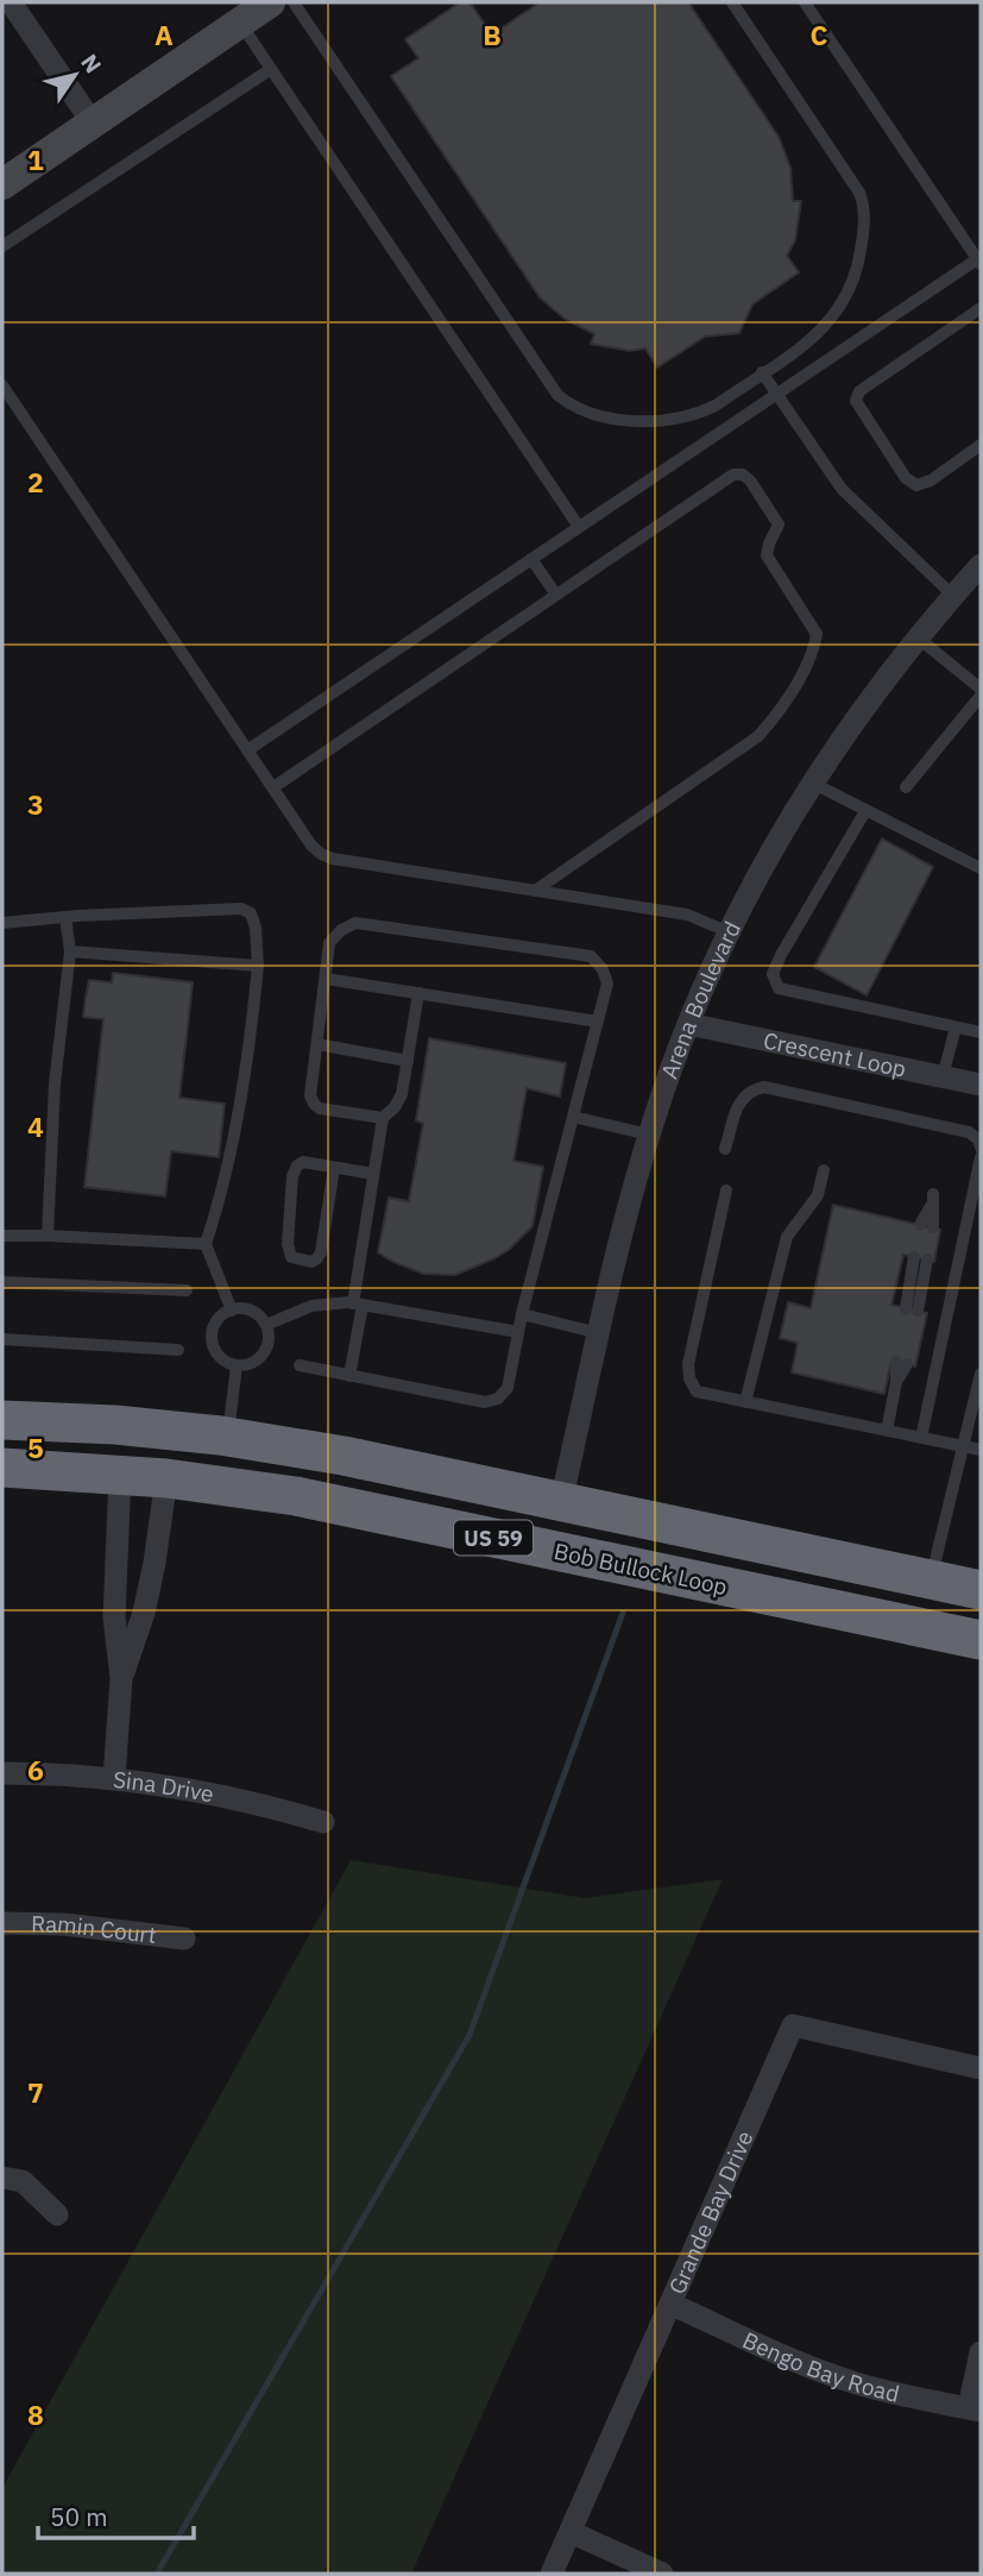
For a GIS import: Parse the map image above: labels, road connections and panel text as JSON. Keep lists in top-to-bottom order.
{
  "streets": {
    "highway": ["US 59", "Bob Bullock Loop"],
    "street": [
      "Arena Boulevard",
      "Crescent Loop",
      "Sina Drive",
      "Ramin Court",
      "Grande Bay Drive",
      "Bengo Bay Road"
    ]
  },
  "crossings": [
    ["Arena Boulevard", "Crescent Loop"],
    ["Arena Boulevard", "US 59"],
    ["Grande Bay Drive", "Bengo Bay Road"]
  ],
  "scale_bar": "50 m",
  "north": "top right",
  "grid": {
    "columns": ["A", "B", "C"],
    "rows": [
      "1",
      "2",
      "3",
      "4",
      "5",
      "6",
      "7",
      "8"
    ]
  }
}
